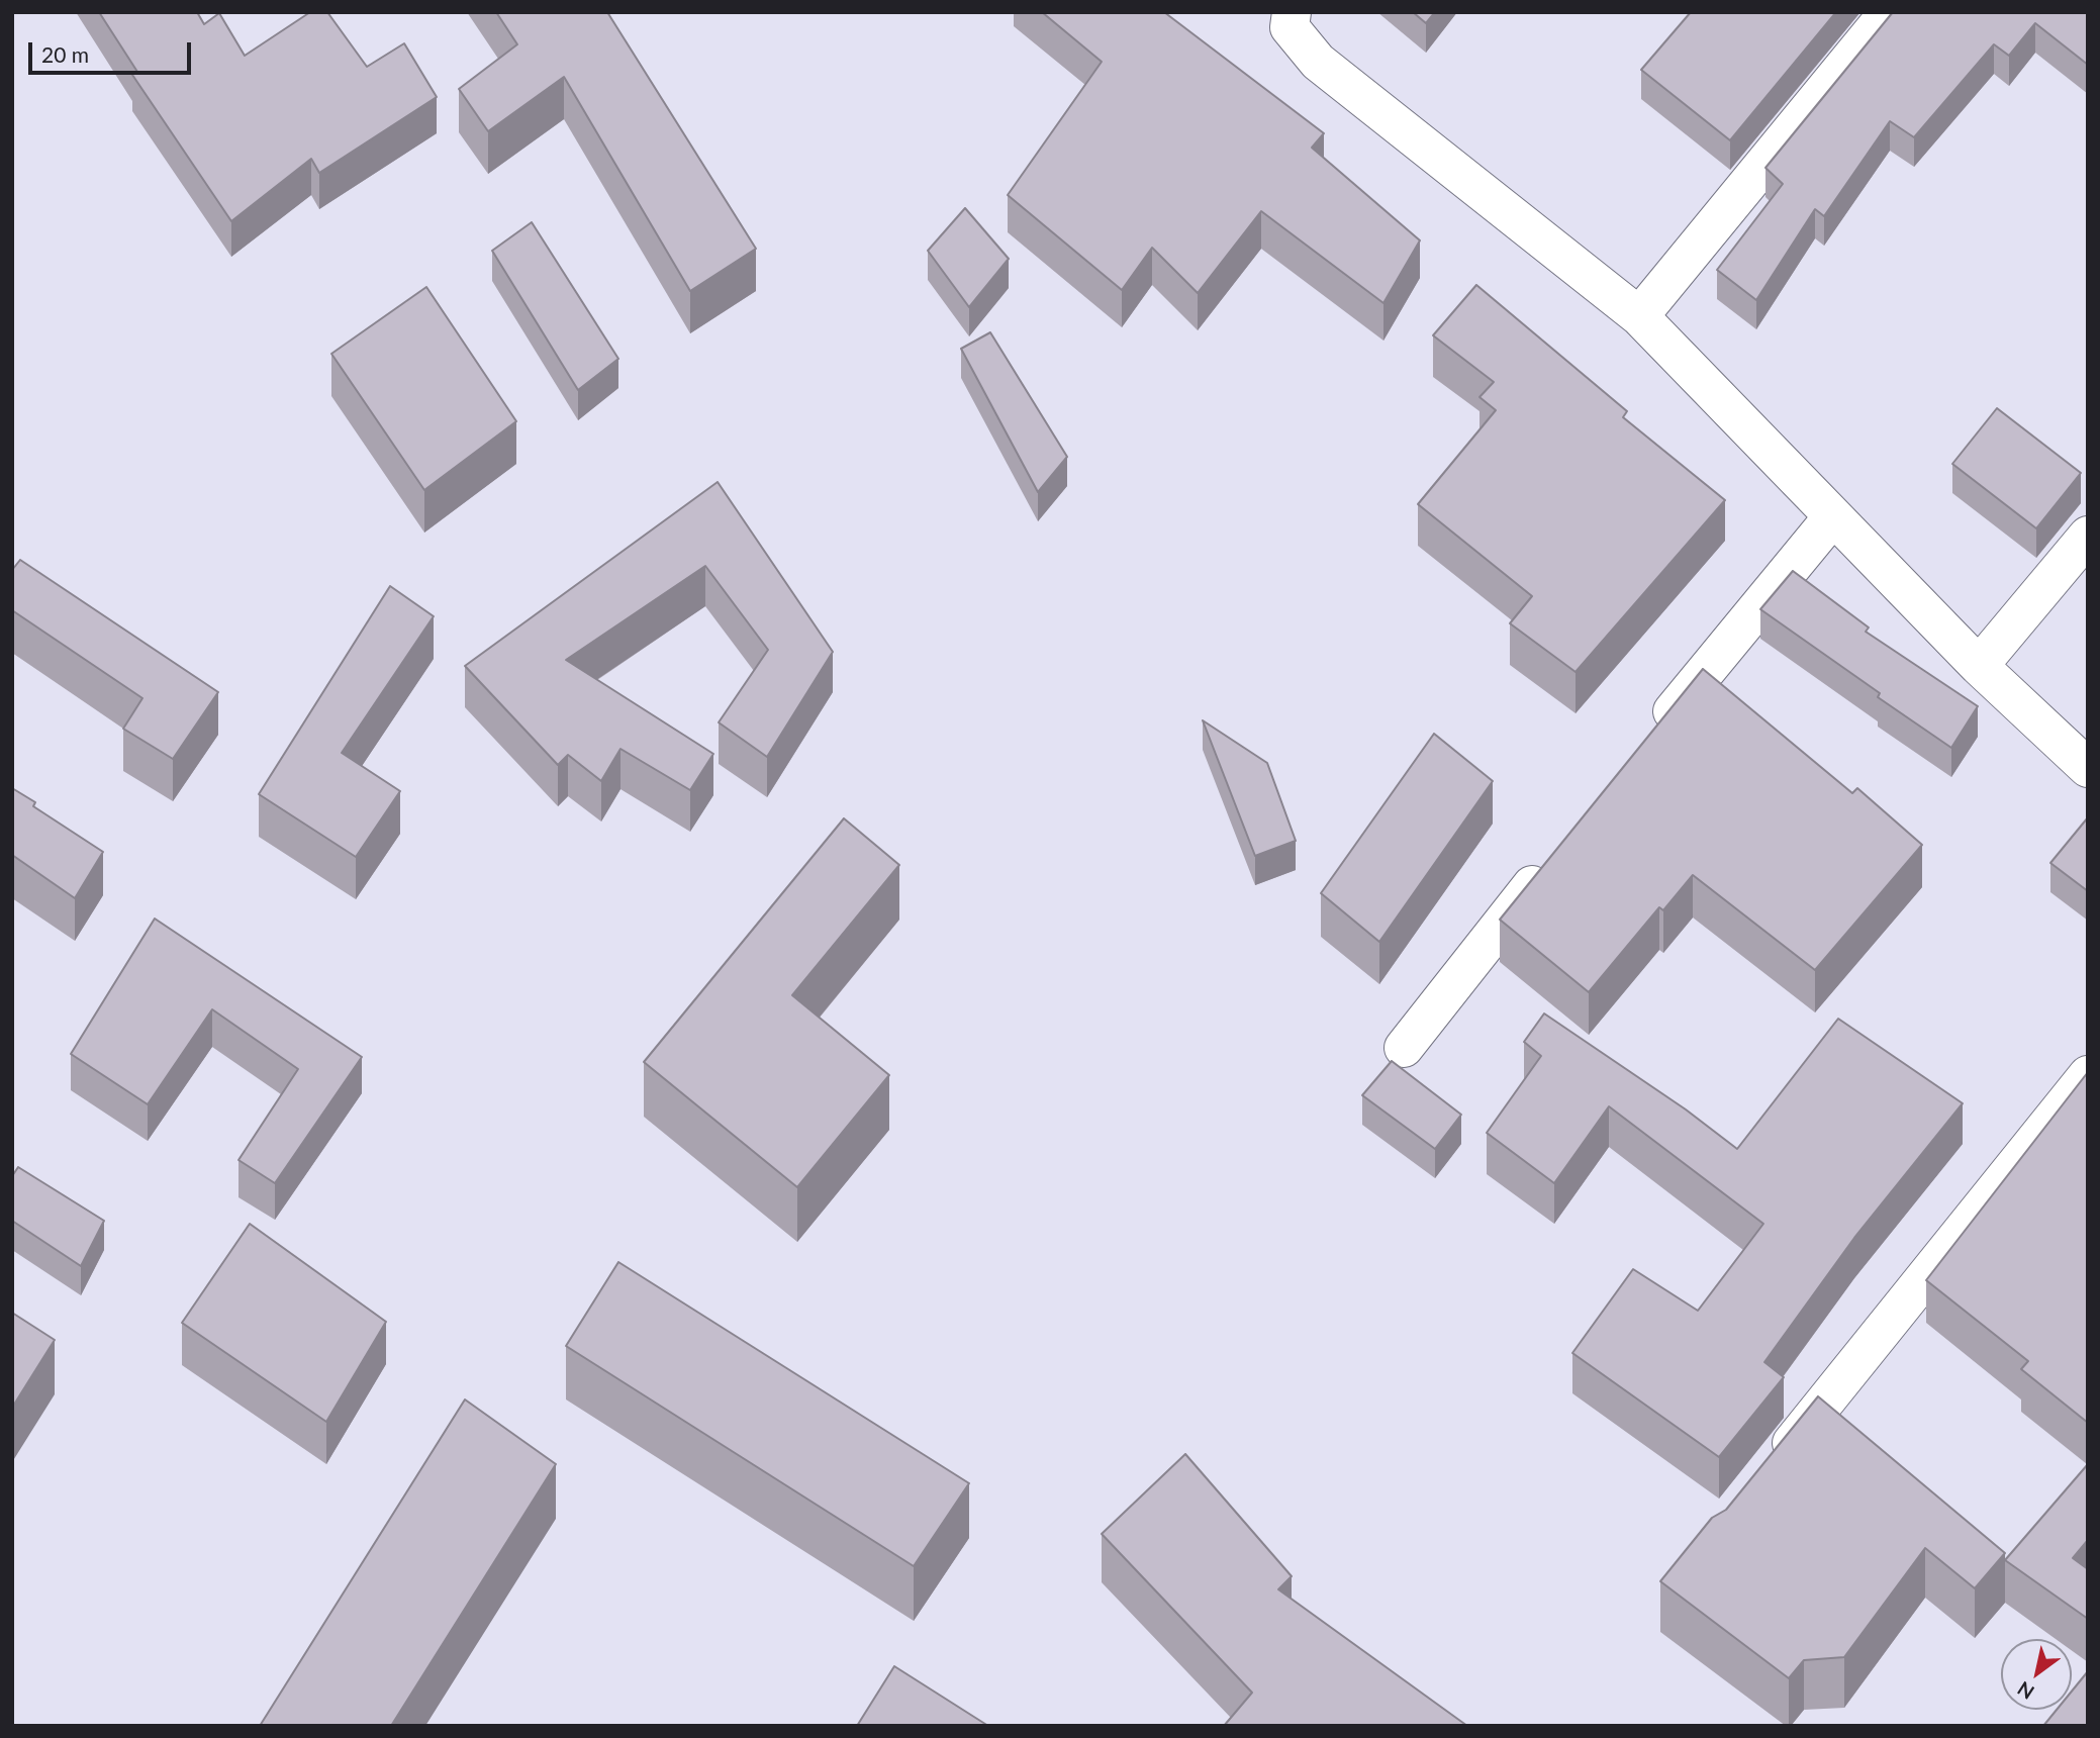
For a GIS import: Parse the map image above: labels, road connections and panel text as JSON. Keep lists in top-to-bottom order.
{
  "scale_bar": "20 m",
  "north": "bottom left"
}
